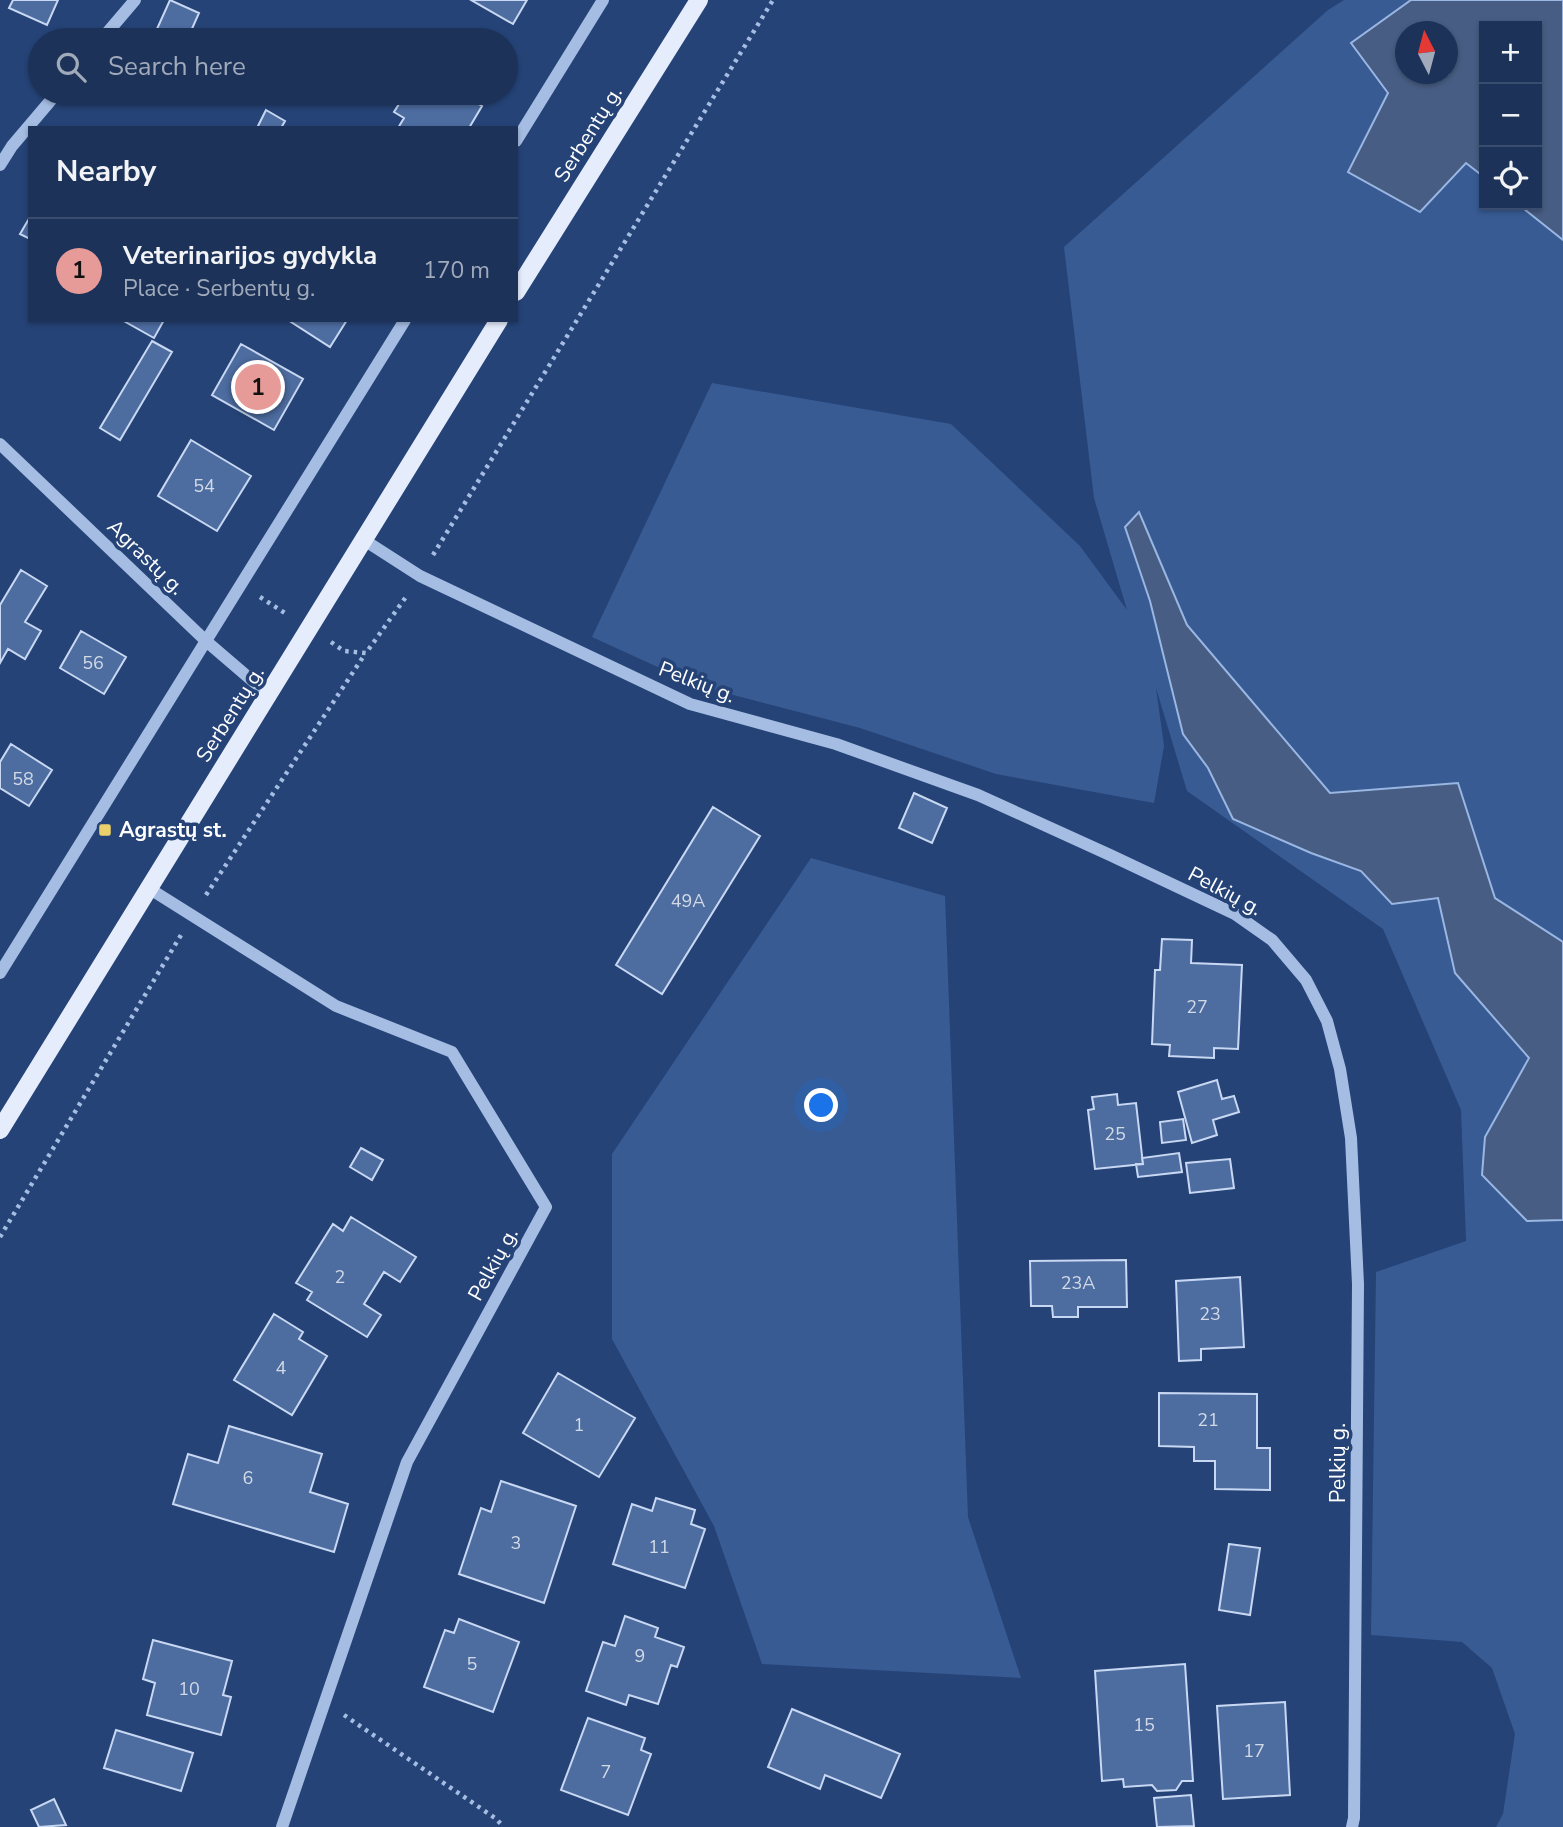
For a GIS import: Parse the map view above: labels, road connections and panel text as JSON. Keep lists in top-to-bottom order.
{
  "streets": {
    "main road": ["Serbentų g."],
    "street": ["Agrastų g.", "Pelkių g."]
  },
  "crossings": [
    ["Serbentų g.", "Agrastų g."],
    ["Serbentų g.", "Pelkių g."]
  ],
  "places": {
    "transit": ["Agrastų st."]
  },
  "house_numbers": [
    "54",
    "56",
    "58",
    "49A",
    "27",
    "25",
    "2",
    "23A",
    "23",
    "4",
    "21",
    "1",
    "6",
    "3",
    "11",
    "9",
    "5",
    "10",
    "15",
    "17",
    "7"
  ],
  "north": "top",
  "page": {
    "map_buttons": ["+", "−"],
    "search": "Search here",
    "heading": "Nearby",
    "list": [
      {
        "mark": "1",
        "name": "Veterinarijos gydykla",
        "note": "Place · Serbentų g.",
        "value": "170 m"
      }
    ],
    "pins": "1"
  }
}
